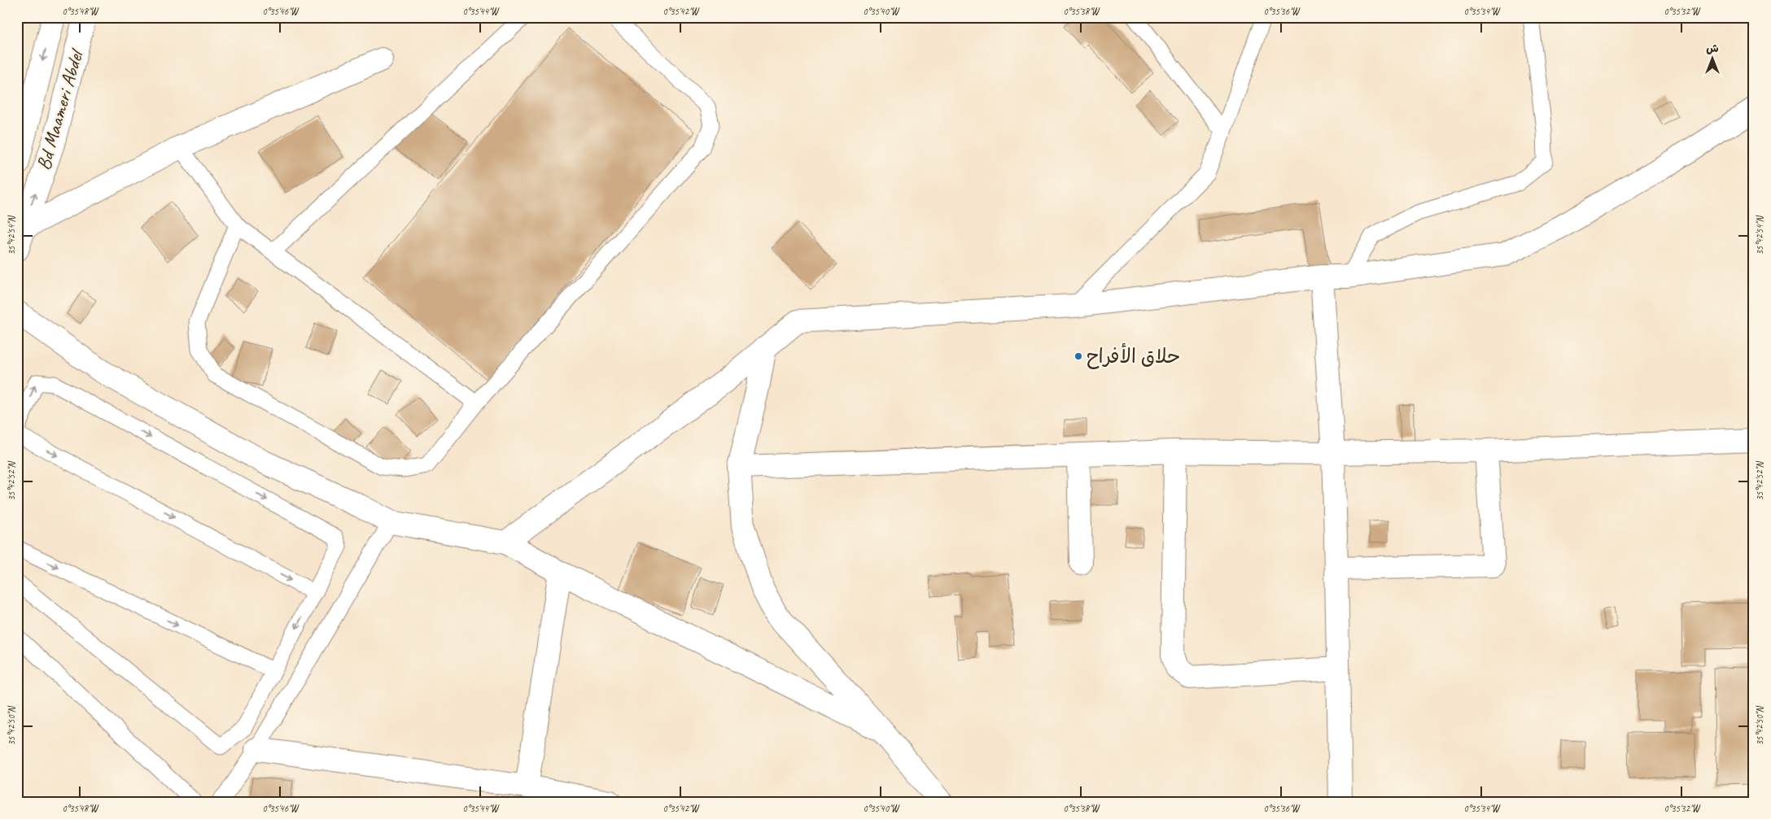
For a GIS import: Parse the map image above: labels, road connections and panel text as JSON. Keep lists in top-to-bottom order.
{
  "streets": {
    "street": ["Bd Maameri Abdel"]
  },
  "places": ["حلاق الأفراح"],
  "north": "top",
  "coordinates": [
    "0°35'48\"W",
    "0°35'46\"W",
    "0°35'44\"W",
    "0°35'42\"W",
    "0°35'40\"W",
    "0°35'38\"W",
    "0°35'36\"W",
    "0°35'34\"W",
    "0°35'32\"W",
    "35°42'54\"N",
    "35°42'52\"N",
    "35°42'50\"N"
  ]
}
